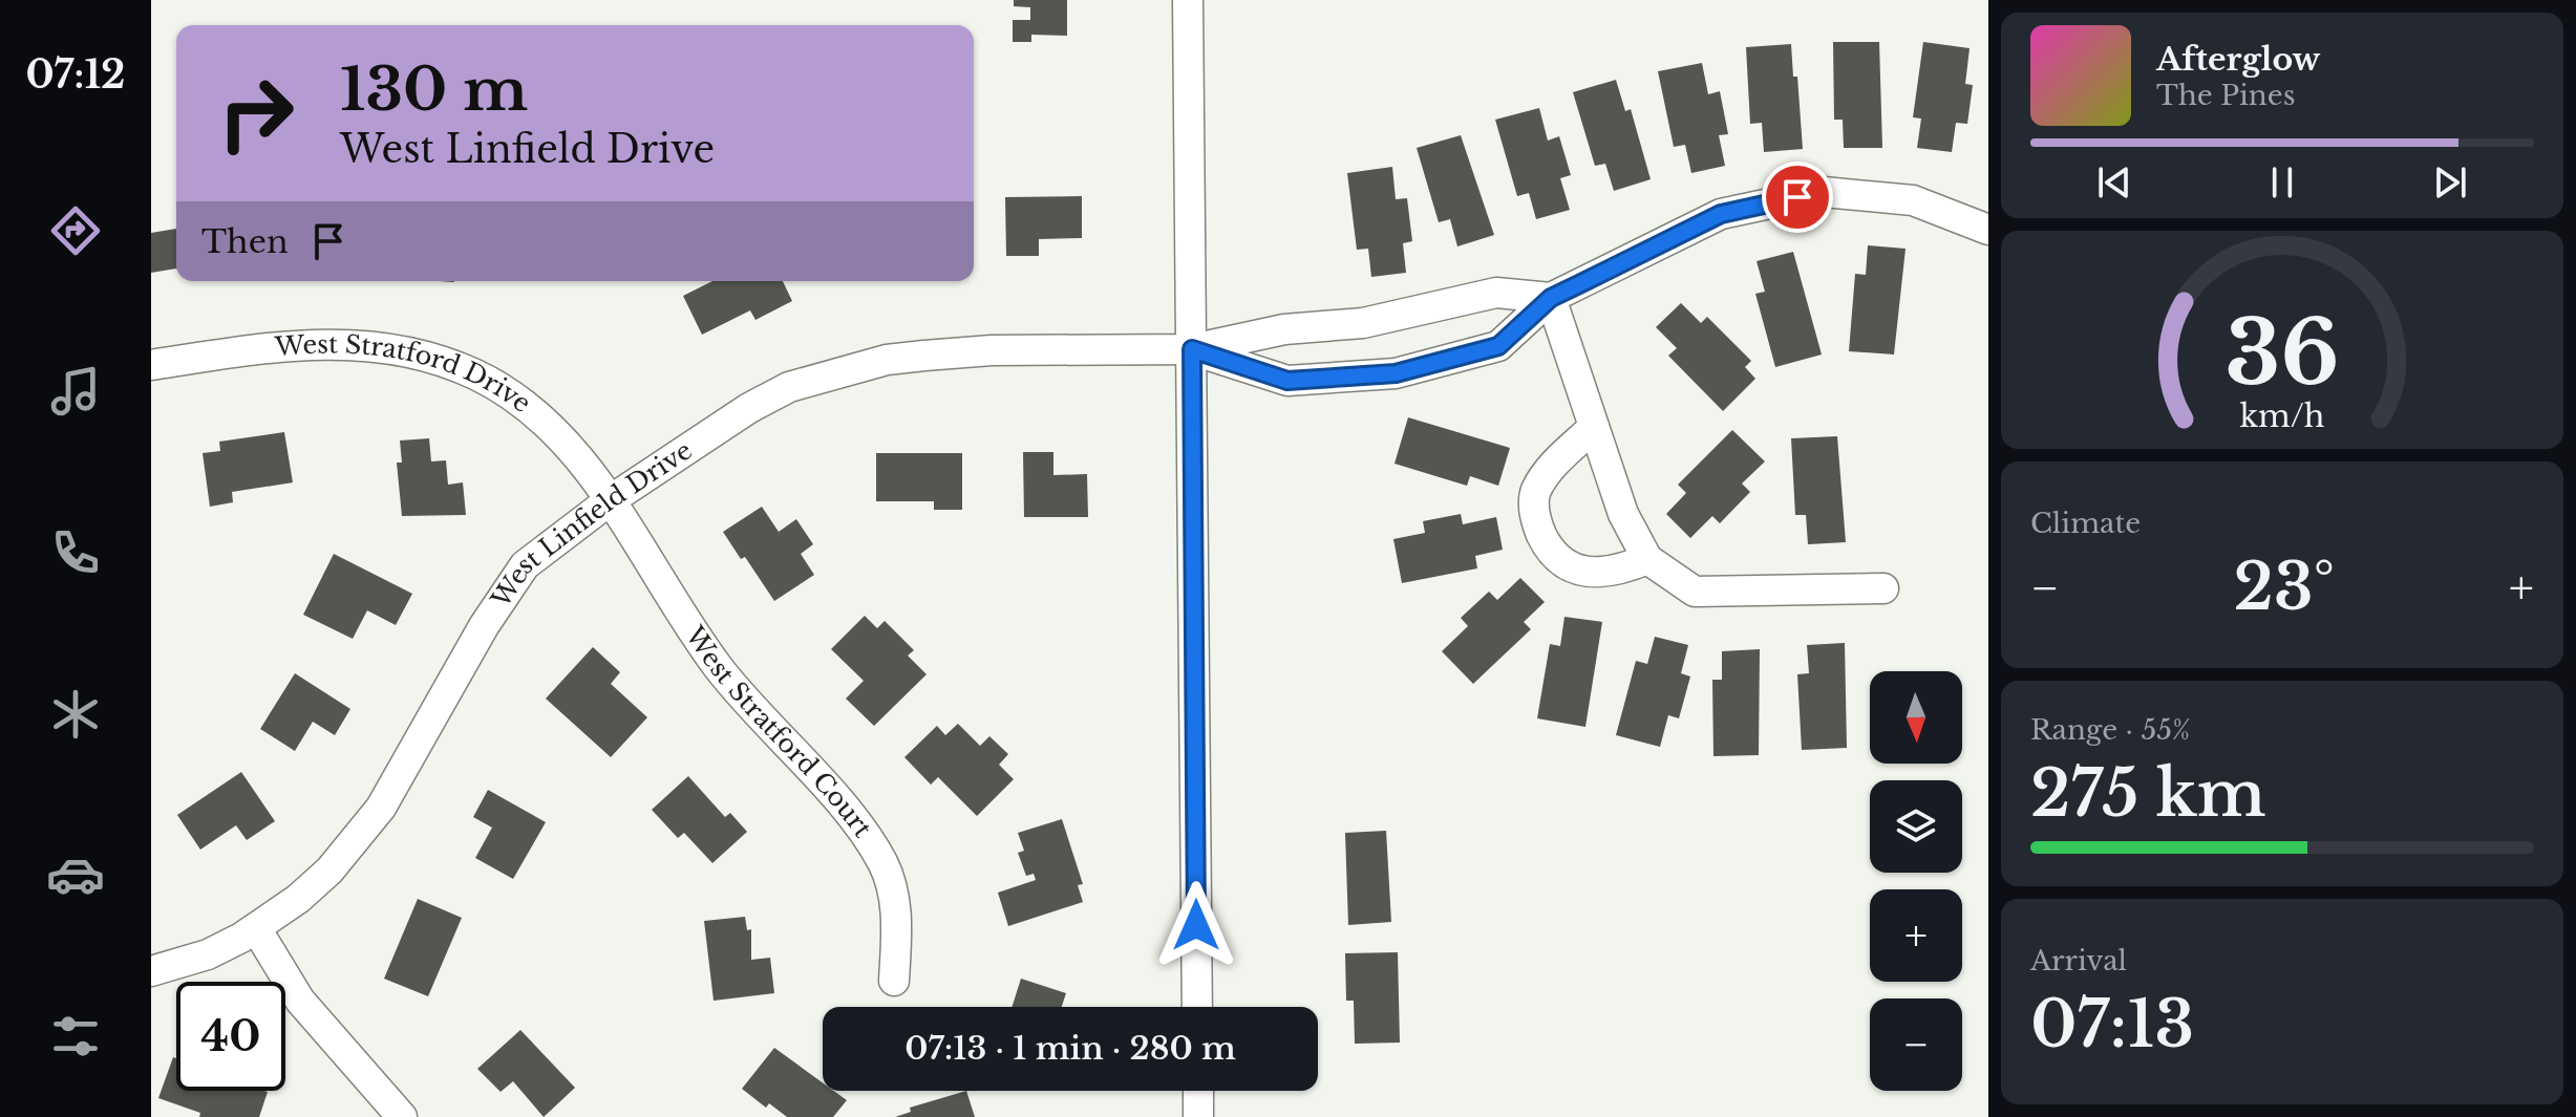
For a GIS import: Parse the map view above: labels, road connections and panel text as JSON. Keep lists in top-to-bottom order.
{
  "streets": {
    "street": ["West Stratford Drive", "West Linfield Drive", "West Stratford Court"]
  },
  "crossings": [
    ["West Stratford Drive", "West Linfield Drive"],
    ["West Stratford Drive", "West Stratford Court"],
    ["West Linfield Drive", "West Stratford Court"]
  ],
  "north": "bottom",
  "page": {
    "tabs": "07:12",
    "turn": ["130 m", "West Linfield Drive"],
    "song": ["Afterglow", "The Pines"],
    "then": "Then",
    "tile": [
      "Climate",
      ["Range · 55%", "275 km"],
      ["Arrival", "07:13"]
    ],
    "heat": ["−", "23°", "+"],
    "map_buttons": ["+", "−"],
    "limit": "40",
    "trip": "07:13 · 1 min · 280 m",
    "gauge": ["36", "km/h"]
  }
}
